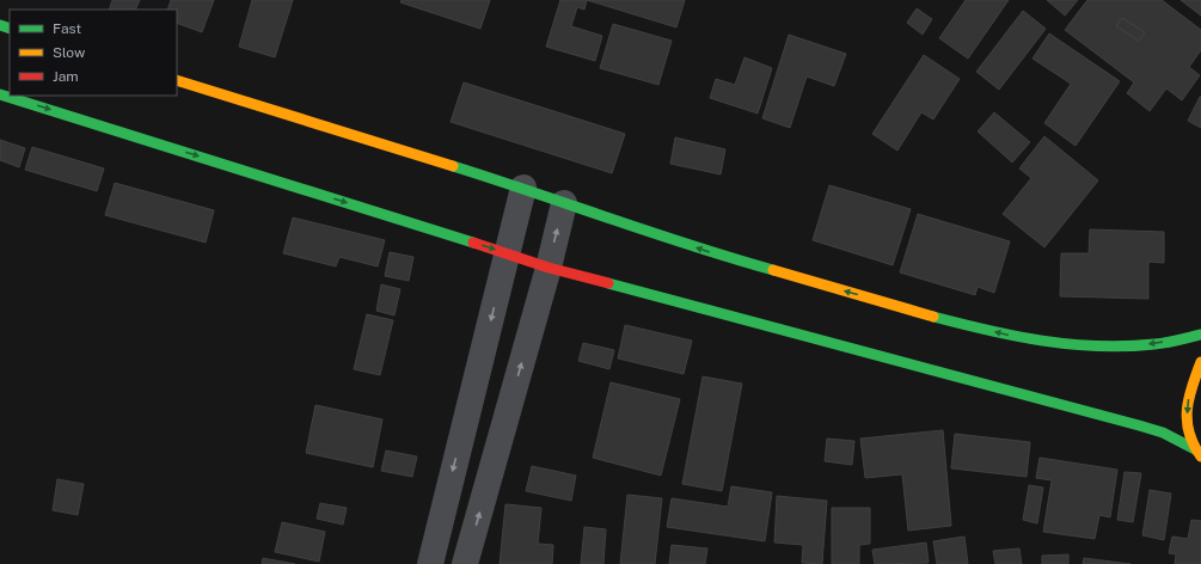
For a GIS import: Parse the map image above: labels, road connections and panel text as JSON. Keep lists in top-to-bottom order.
{
  "legend": ["Fast", "Slow", "Jam"]
}
